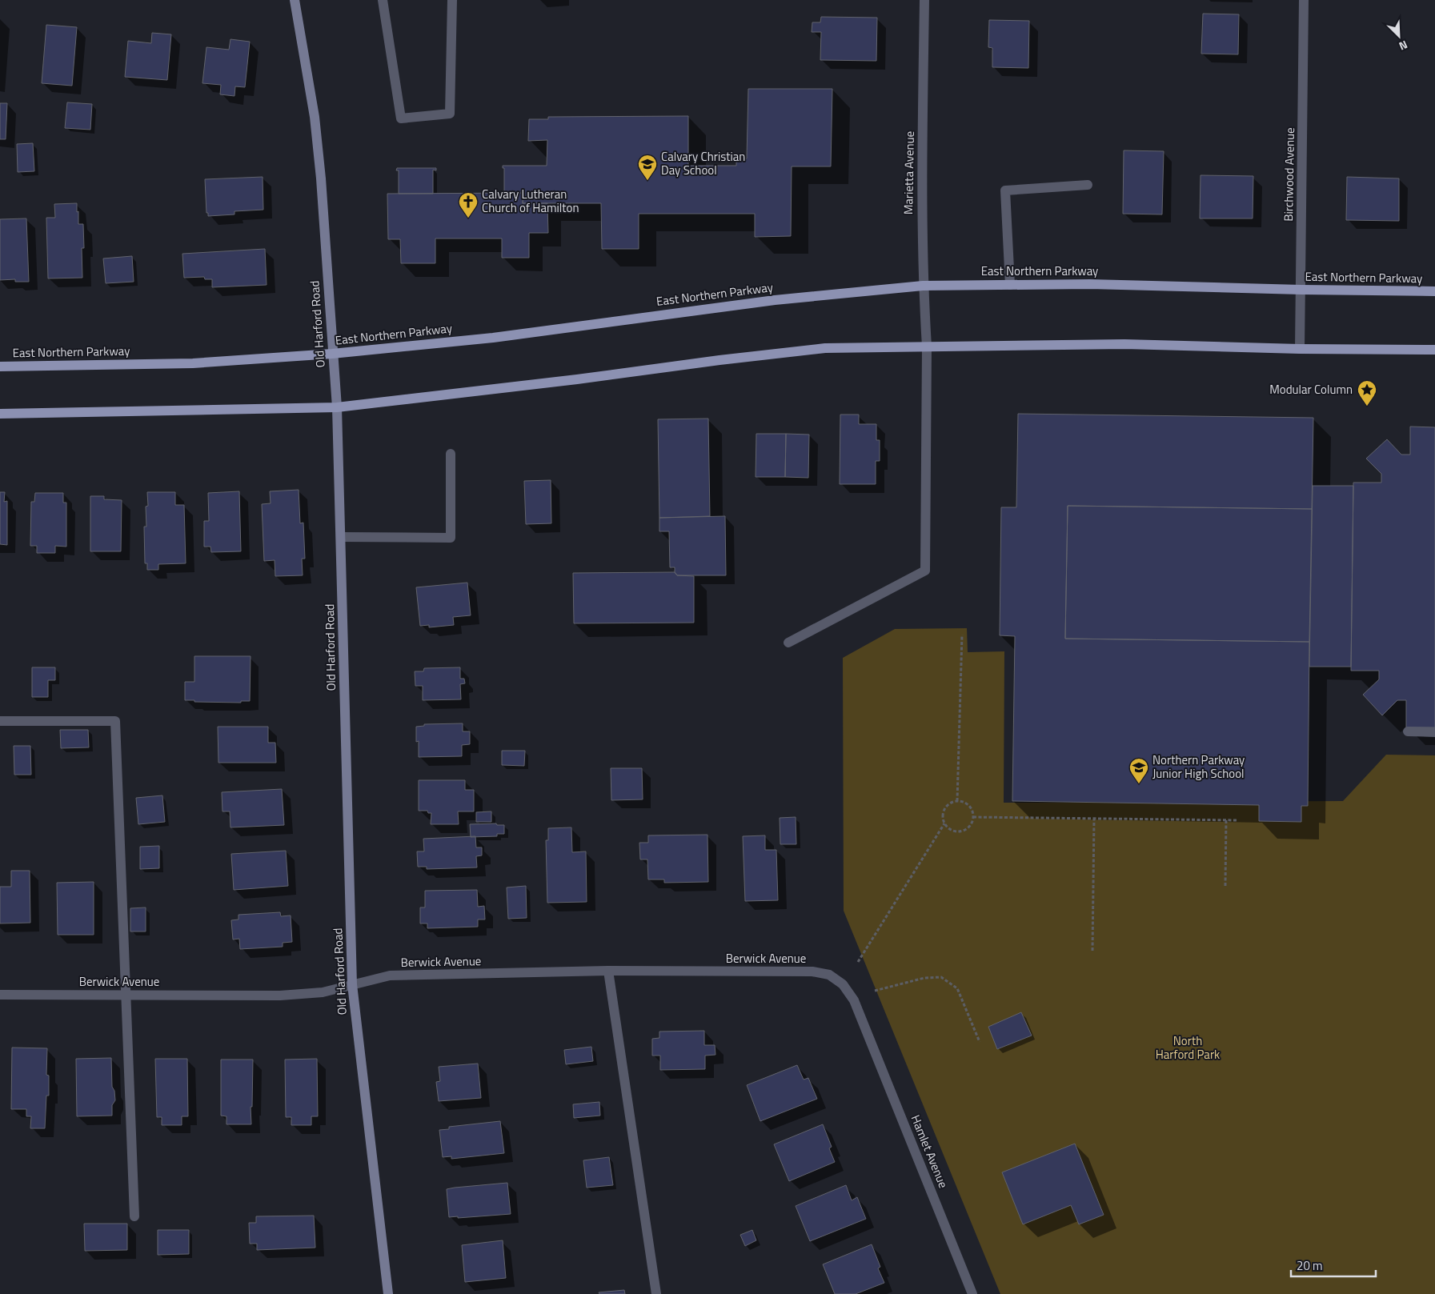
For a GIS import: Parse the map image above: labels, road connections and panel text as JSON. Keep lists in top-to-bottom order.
{
  "streets": {
    "main road": ["East Northern Parkway"],
    "street": [
      "Marietta Avenue",
      "Birchwood Avenue",
      "Old Harford Road",
      "Berwick Avenue",
      "Hamlet Avenue"
    ]
  },
  "crossings": [
    ["Marietta Avenue", "East Northern Parkway"],
    ["Birchwood Avenue", "East Northern Parkway"],
    ["East Northern Parkway", "Old Harford Road"],
    ["Old Harford Road", "Berwick Avenue"],
    ["Berwick Avenue", "Hamlet Avenue"]
  ],
  "parks": ["North Harford Park"],
  "places": {
    "school or university": ["Calvary Christian Day School", "Northern Parkway Junior High School"],
    "church": ["Calvary Lutheran Church of Hamilton"],
    "place": ["Modular Column"]
  },
  "scale_bar": "20 m",
  "north": "bottom right"
}
